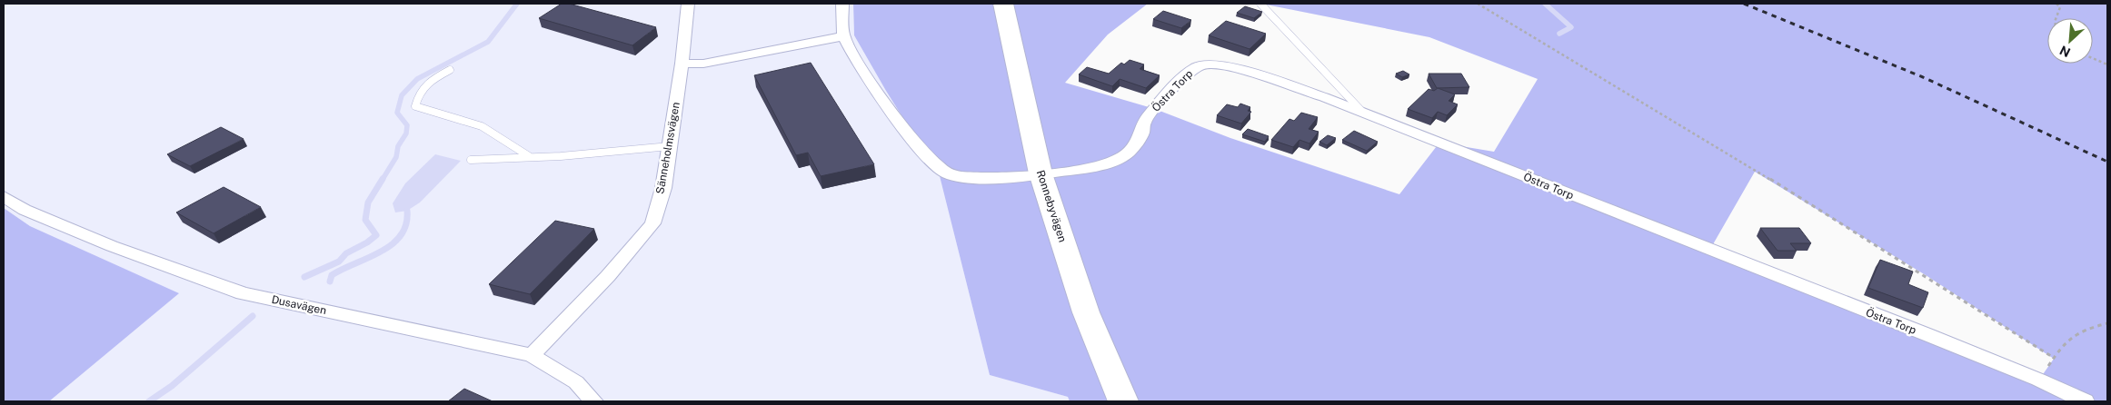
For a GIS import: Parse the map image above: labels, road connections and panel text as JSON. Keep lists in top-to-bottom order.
{
  "streets": {
    "main road": ["Ronnebyvägen"],
    "street": ["Östra Torp", "Sänneholmsvägen", "Dusavägen"]
  },
  "crossings": [
    ["Östra Torp", "Ronnebyvägen"],
    ["Sänneholmsvägen", "Dusavägen"]
  ],
  "north": "bottom left"
}
